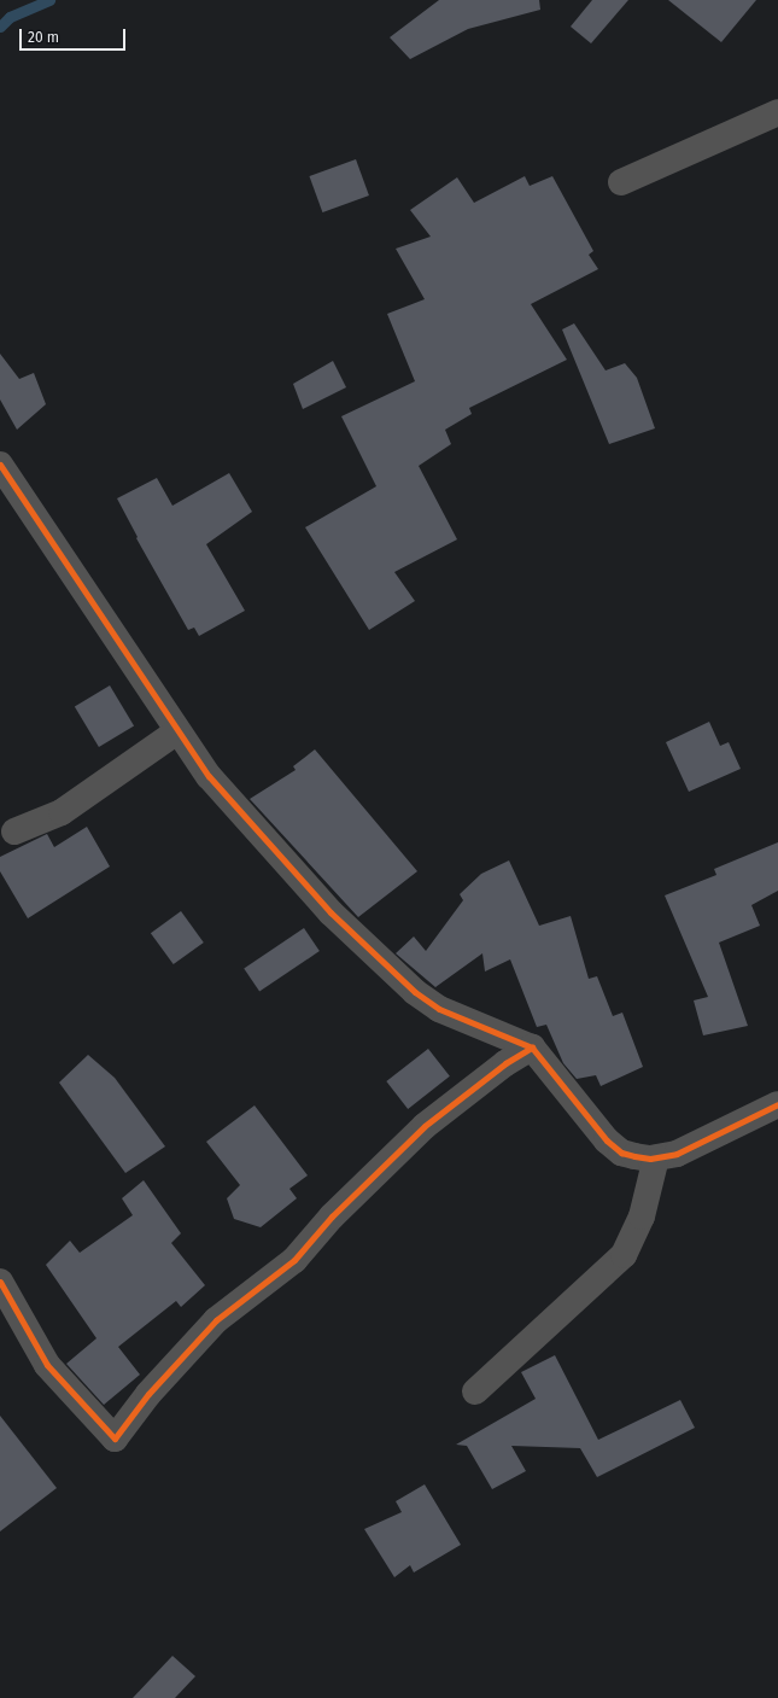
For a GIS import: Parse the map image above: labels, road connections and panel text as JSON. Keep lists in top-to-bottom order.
{
  "scale_bar": "20 m"
}
